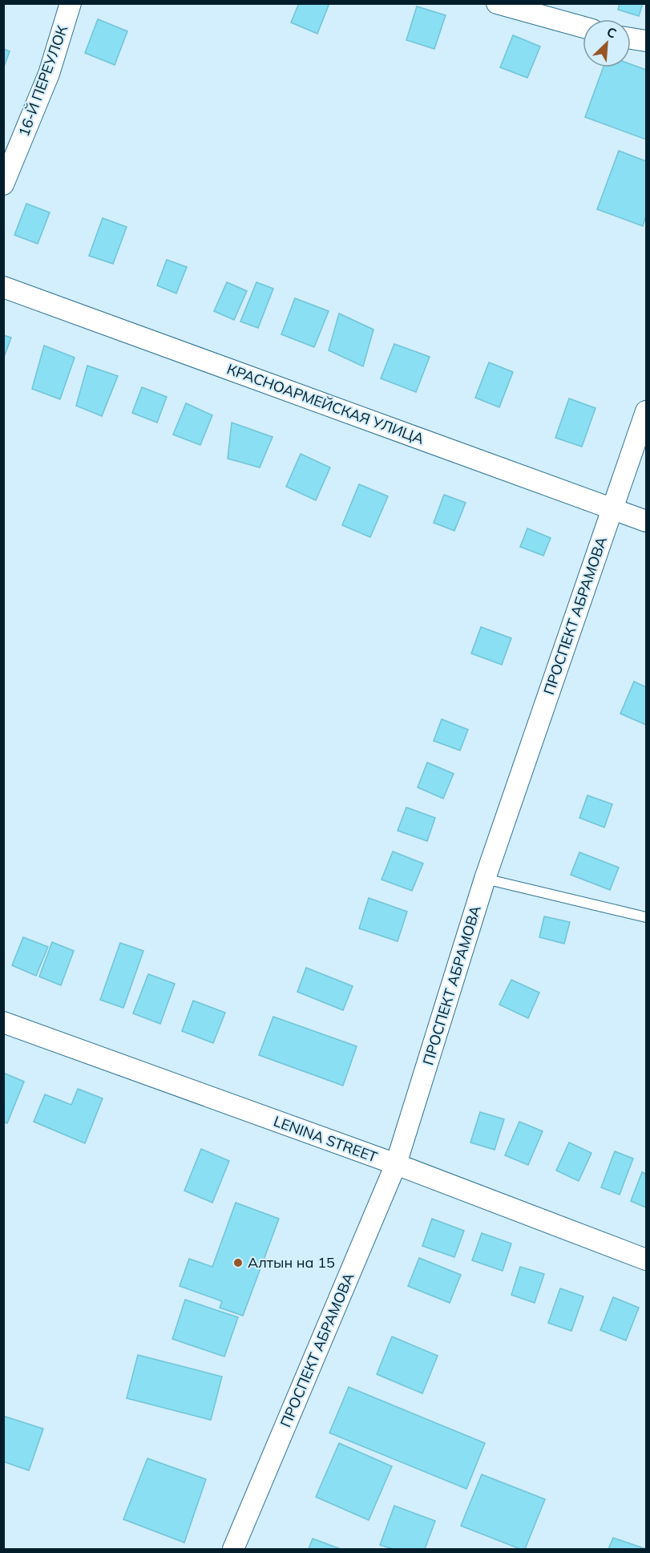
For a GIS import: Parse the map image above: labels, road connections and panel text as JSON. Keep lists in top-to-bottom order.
{
  "streets": {
    "street": [
      "16-Й ПЕРЕУЛОК",
      "КРАСНОАРМЕЙСКАЯ УЛИЦА",
      "ПРОСПЕКТ АБРАМОВА",
      "LENINA STREET"
    ]
  },
  "crossings": [
    ["КРАСНОАРМЕЙСКАЯ УЛИЦА", "ПРОСПЕКТ АБРАМОВА"],
    ["ПРОСПЕКТ АБРАМОВА", "LENINA STREET"]
  ],
  "places": ["Алтын на 15"],
  "north": "top right"
}
